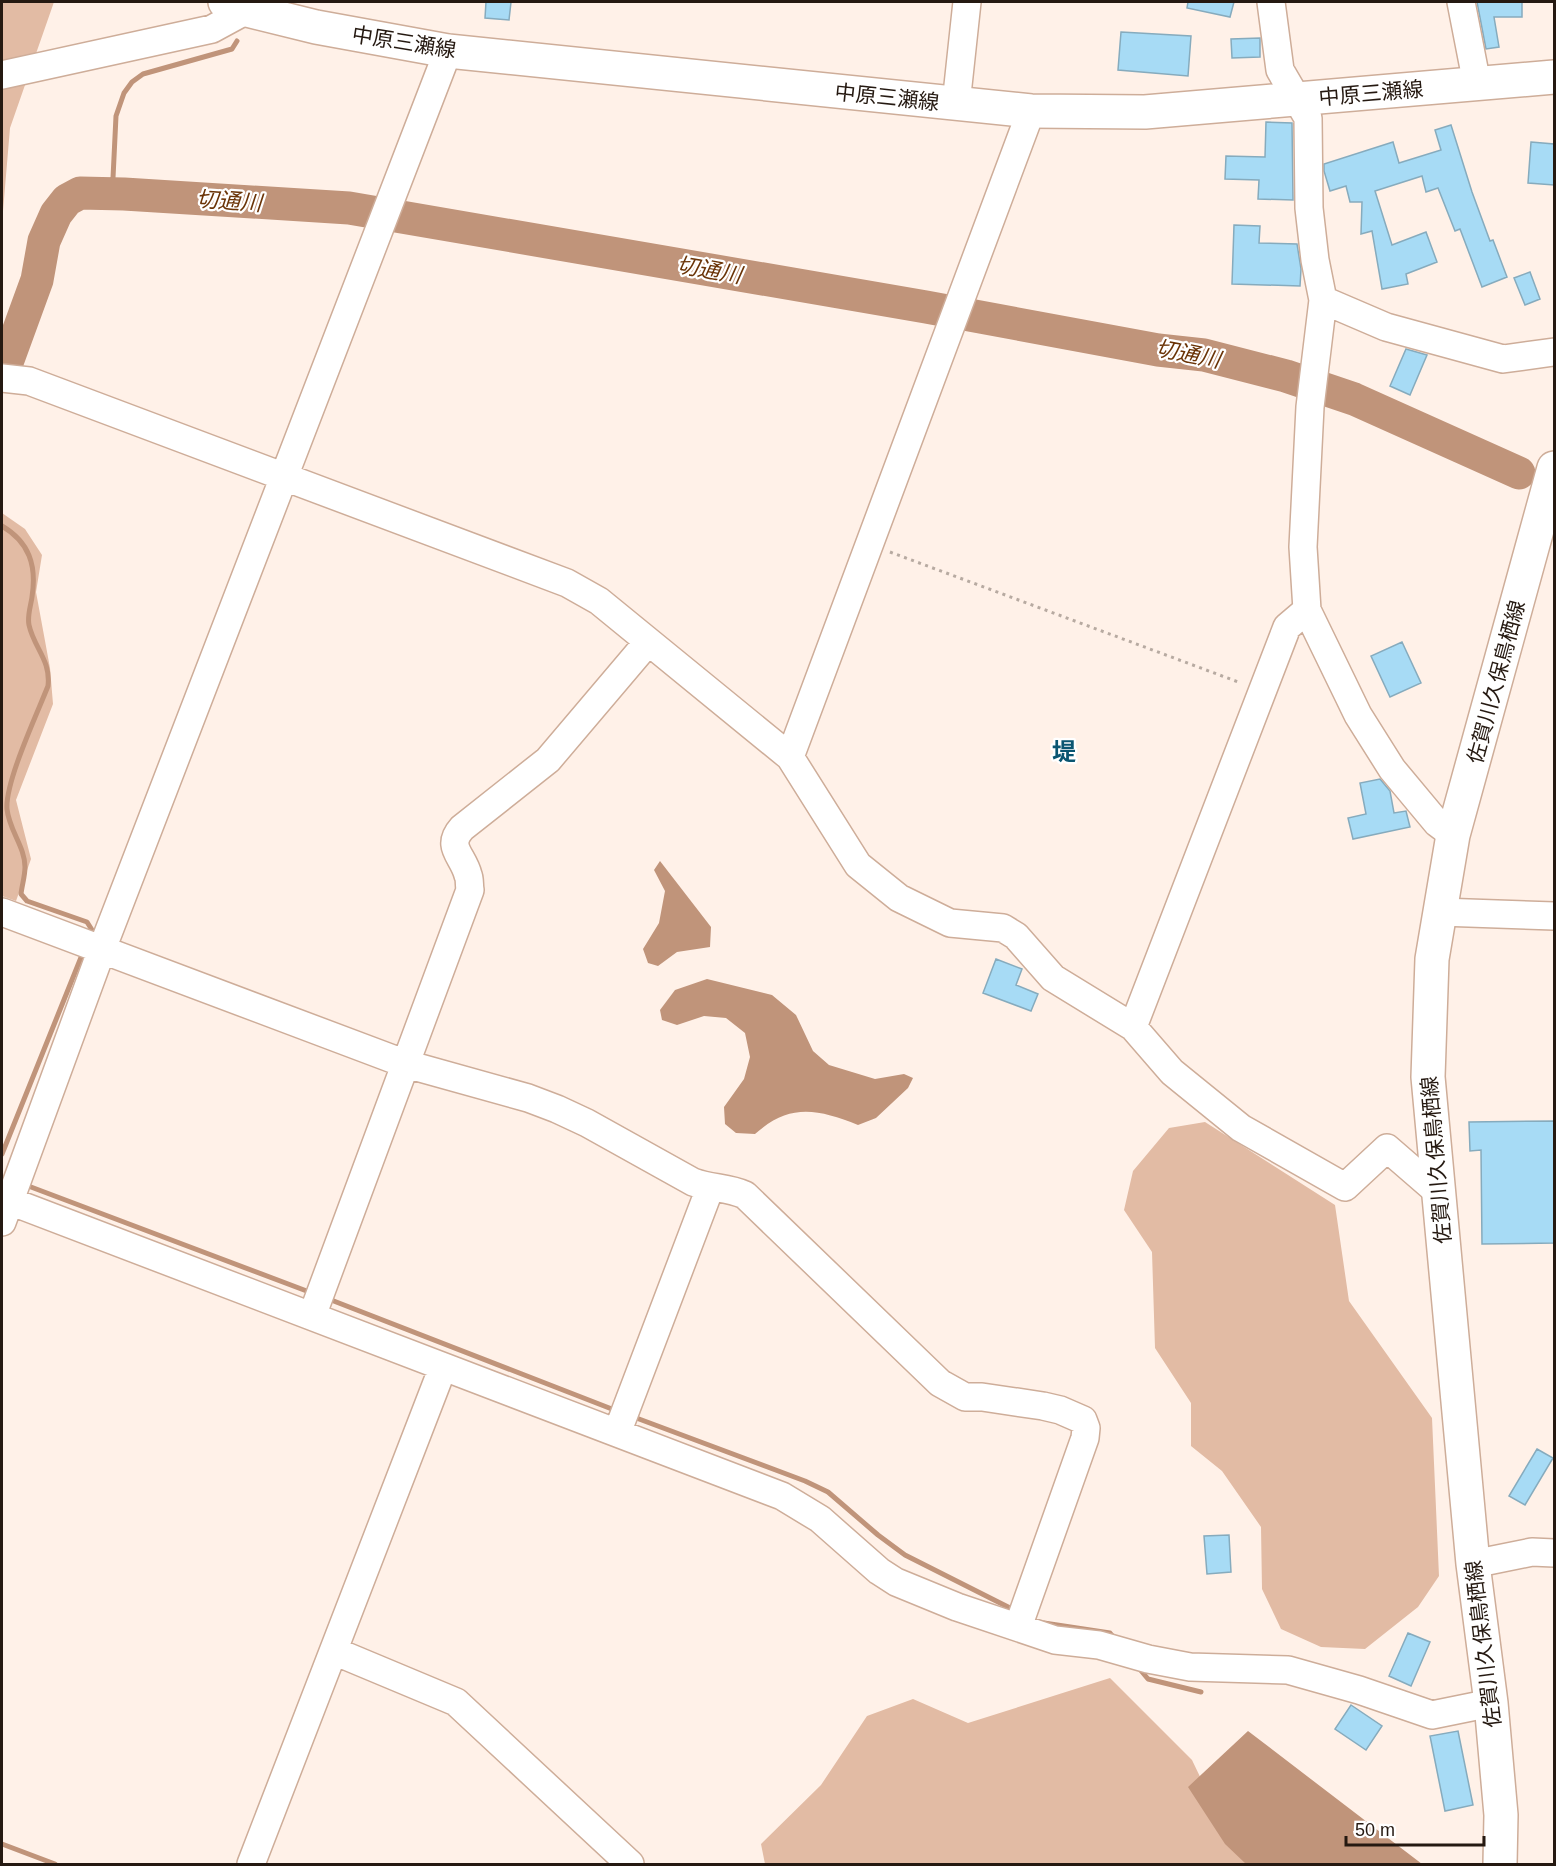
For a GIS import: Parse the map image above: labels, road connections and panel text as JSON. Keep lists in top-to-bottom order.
{
  "streets": {
    "main road": ["中原三瀬線", "佐賀川久保鳥栖線"]
  },
  "districts": ["堤"],
  "water": ["切通川"],
  "scale_bar": "50 m"
}
